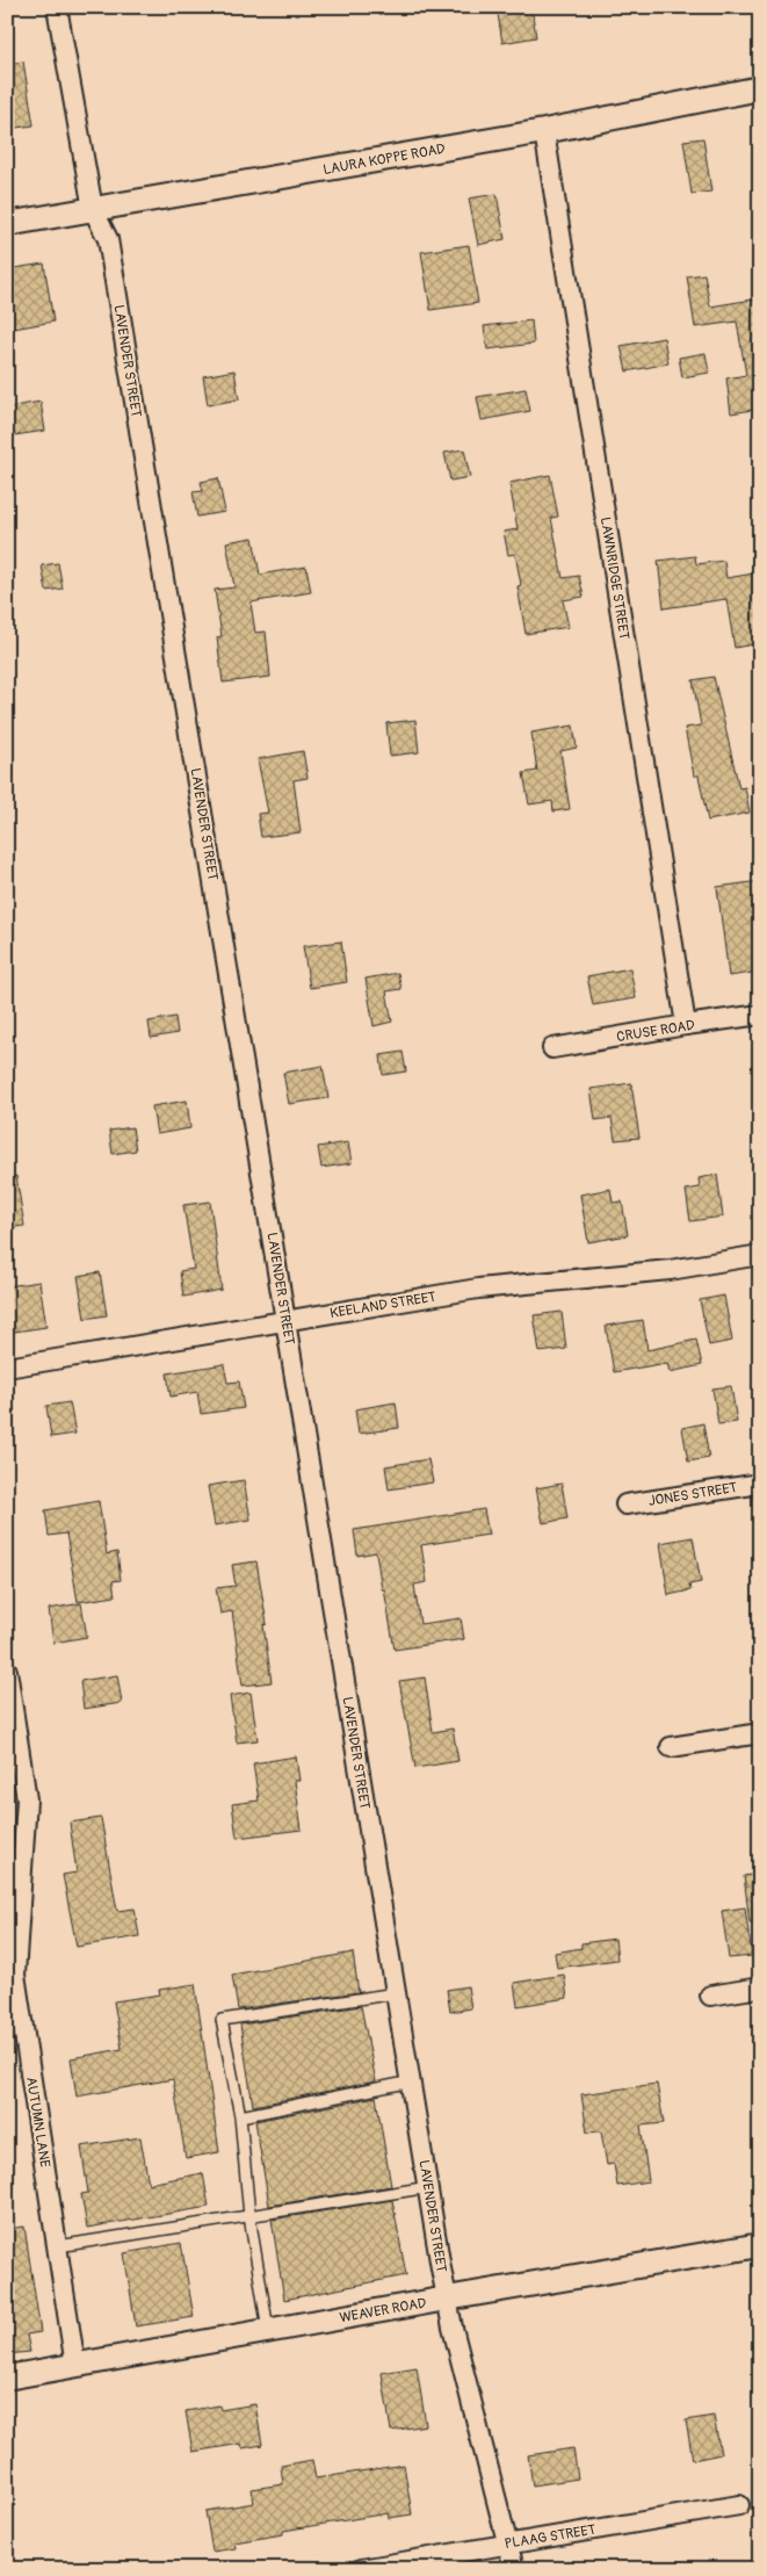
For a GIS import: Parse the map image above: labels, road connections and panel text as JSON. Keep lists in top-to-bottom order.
{
  "streets": {
    "street": [
      "LAURA KOPPE ROAD",
      "LAVENDER STREET",
      "LAWNRIDGE STREET",
      "CRUSE ROAD",
      "KEELAND STREET",
      "JONES STREET",
      "AUTUMN LANE",
      "WEAVER ROAD",
      "PLAAG STREET"
    ]
  },
  "crossings": [
    ["LAURA KOPPE ROAD", "LAVENDER STREET"],
    ["LAURA KOPPE ROAD", "LAWNRIDGE STREET"],
    ["LAVENDER STREET", "KEELAND STREET"],
    ["LAVENDER STREET", "WEAVER ROAD"],
    ["LAVENDER STREET", "PLAAG STREET"],
    ["LAWNRIDGE STREET", "CRUSE ROAD"],
    ["AUTUMN LANE", "WEAVER ROAD"]
  ]
}
